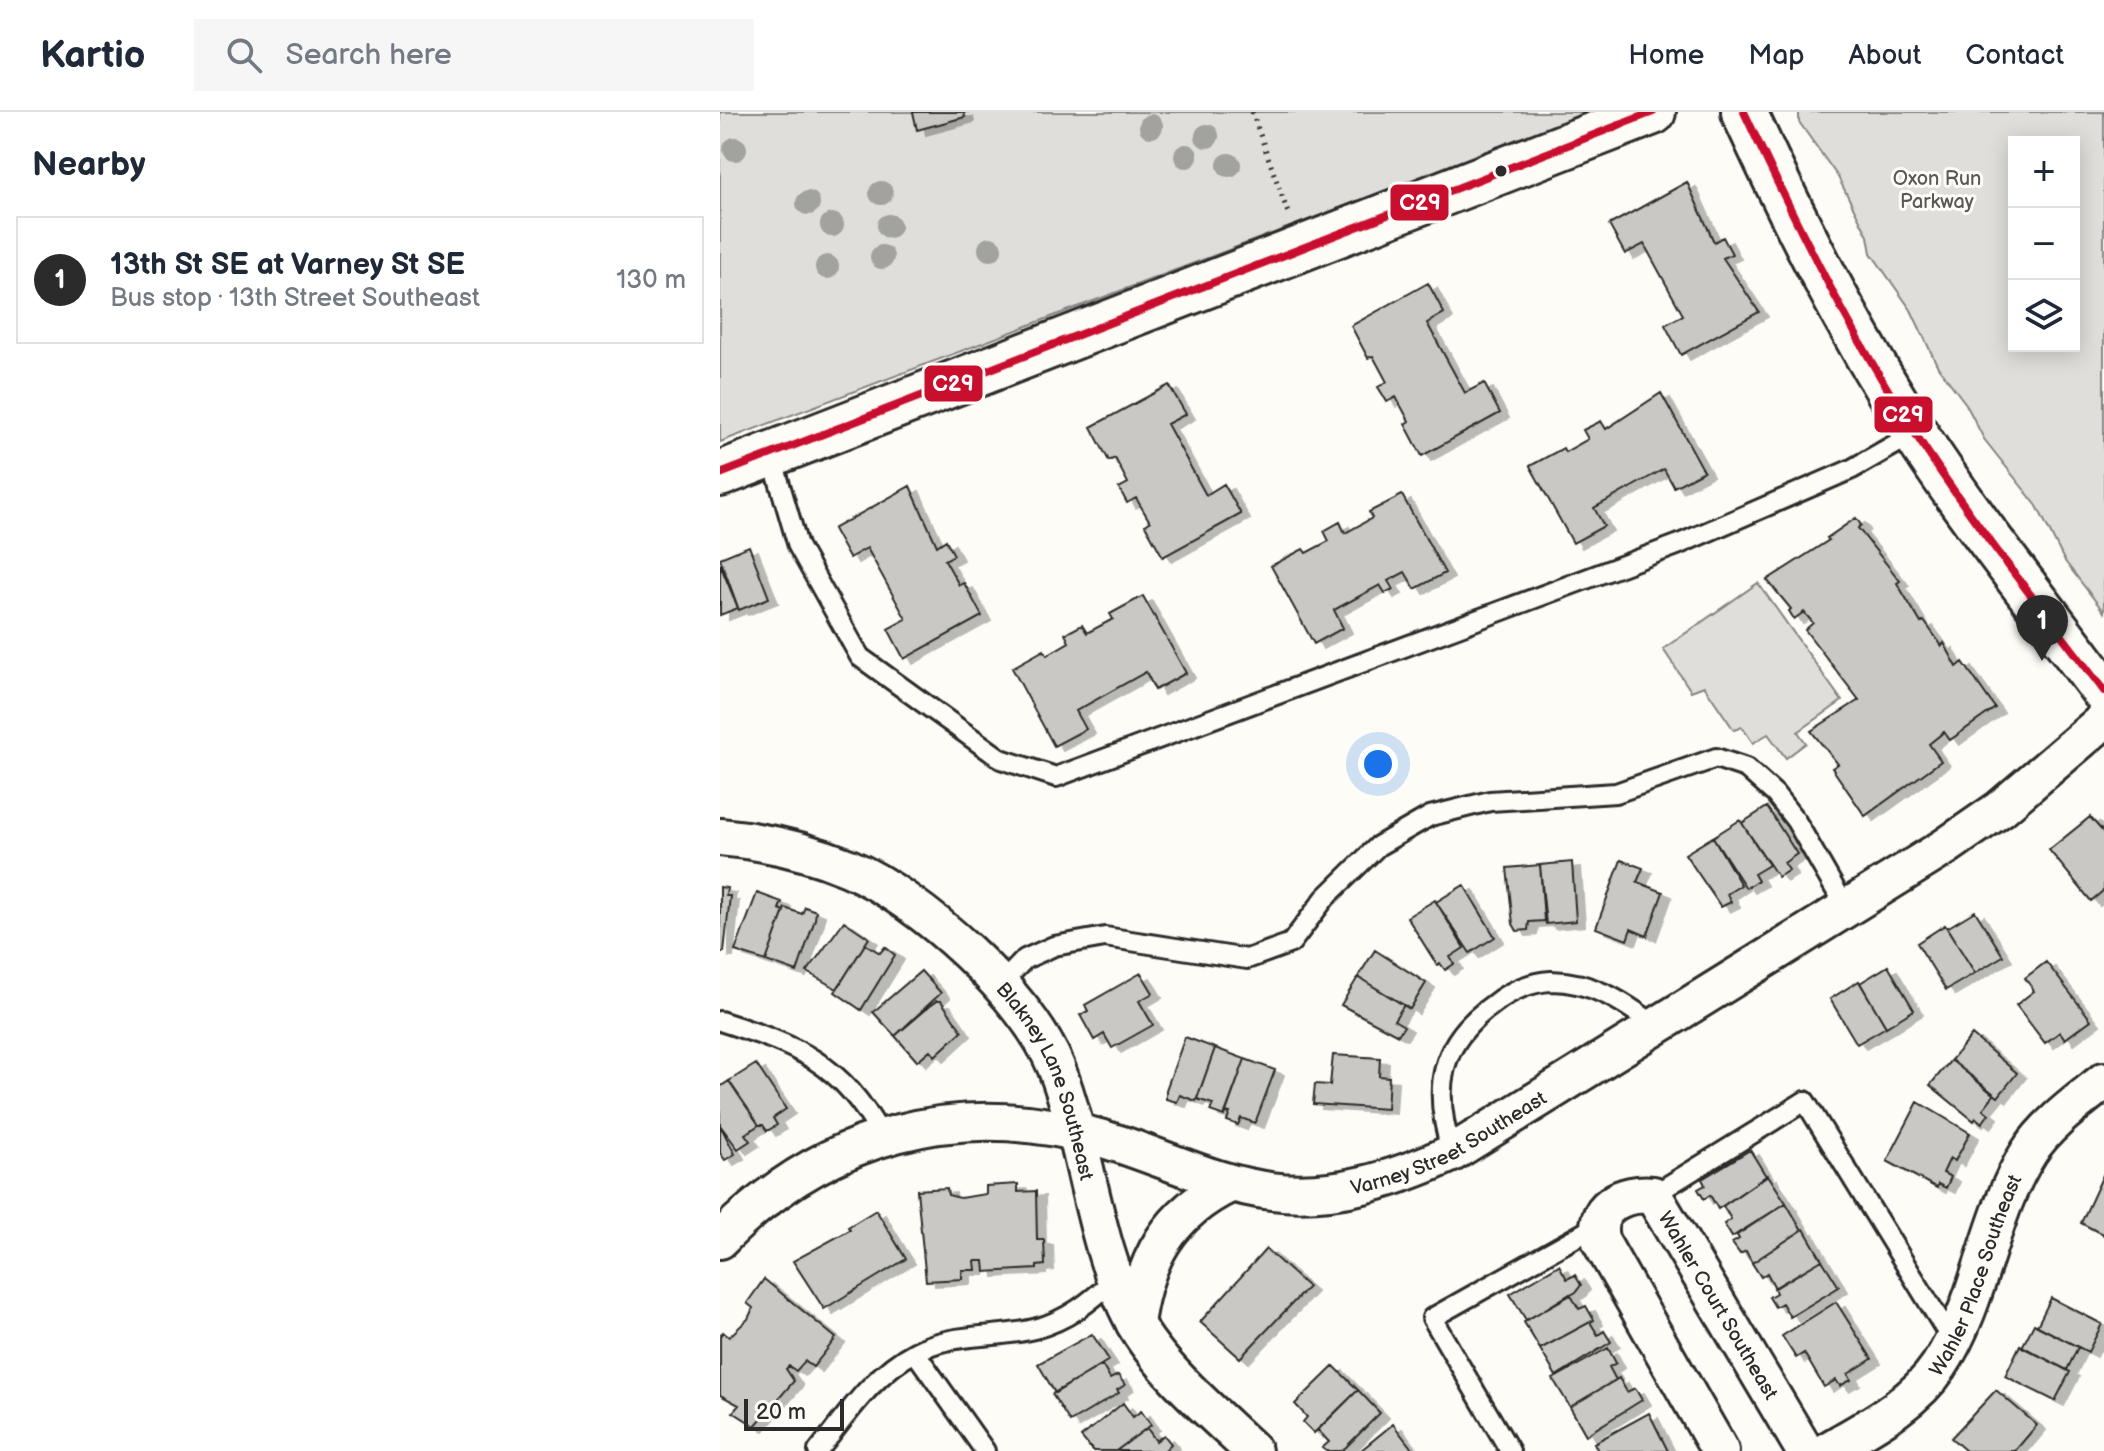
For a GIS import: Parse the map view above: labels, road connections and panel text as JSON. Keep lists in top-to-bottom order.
{
  "streets": {
    "street": [
      "Blakney Lane Southeast",
      "Varney Street Southeast",
      "Wahler Place Southeast",
      "Wahler Court Southeast"
    ]
  },
  "crossings": [
    ["Blakney Lane Southeast", "Varney Street Southeast"]
  ],
  "parks": ["Oxon Run Parkway"],
  "lines": ["transit line C29"],
  "scale_bar": "20 m",
  "page": {
    "header": "Kartio",
    "search": "Search here",
    "nav": [
      "Home",
      "Map",
      "About",
      "Contact"
    ],
    "heading": "Nearby",
    "map_buttons": ["+", "−"],
    "list": [
      {
        "mark": "1",
        "name": "13th St SE at Varney St SE",
        "note": "Bus stop · 13th Street Southeast",
        "value": "130 m"
      }
    ],
    "pins": "1",
    "scale": "20 m"
  }
}
